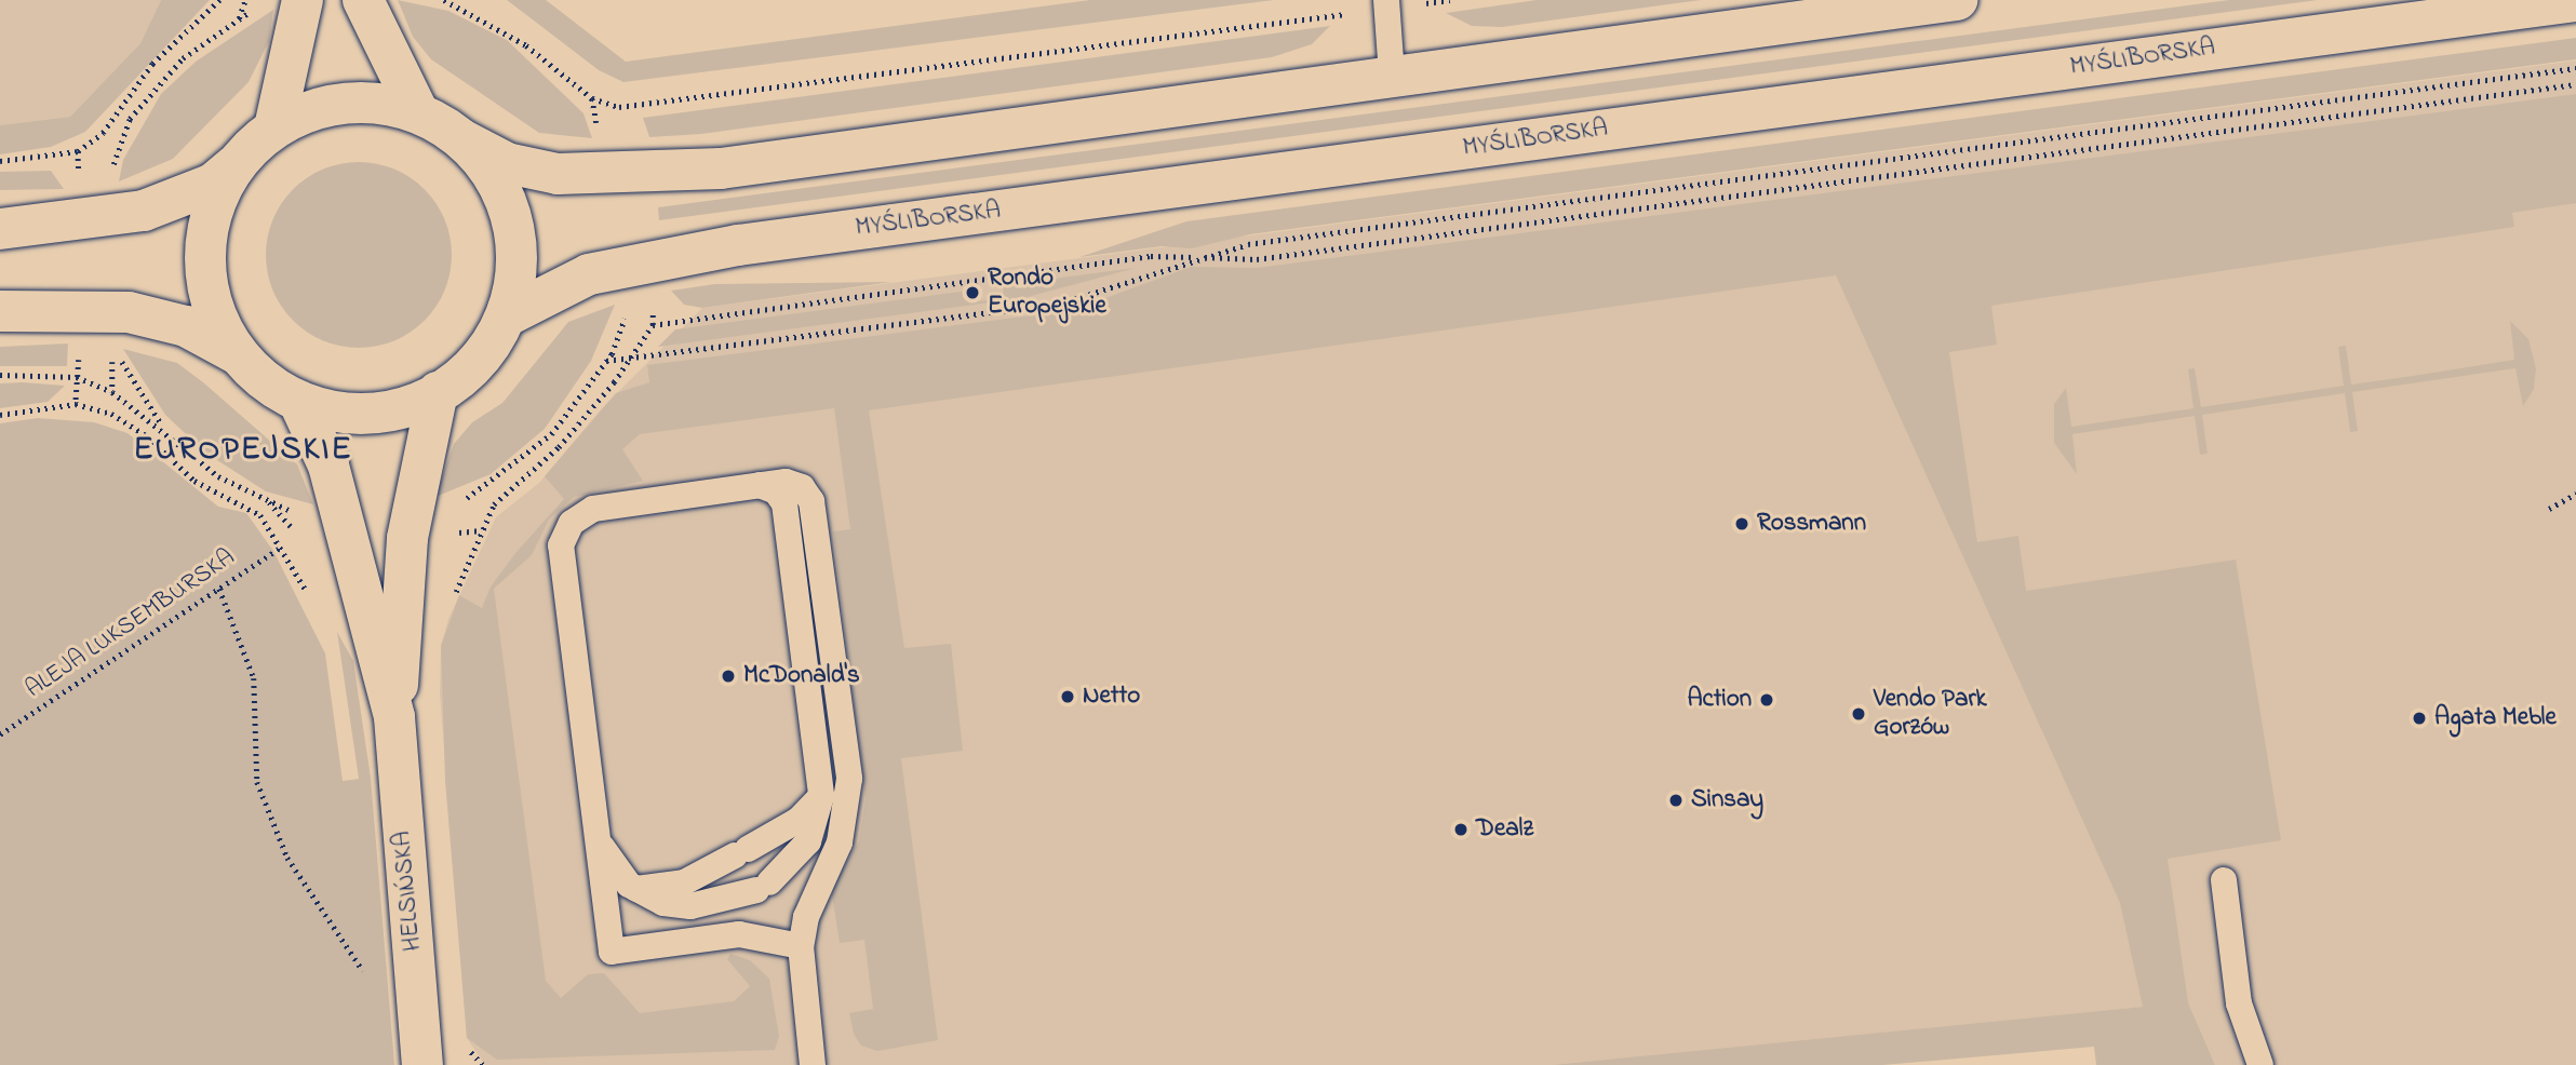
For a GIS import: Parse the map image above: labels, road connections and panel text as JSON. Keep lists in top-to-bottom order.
{
  "streets": {
    "main road": ["MYŚLIBORSKA", "HELSIŃSKA"],
    "path": ["ALEJA LUKSEMBURSKA"]
  },
  "districts": ["EUROPEJSKIE"],
  "places": [
    "Rondo Europejskie",
    "Rossmann",
    "McDonald's",
    "Netto",
    "Action",
    "Vendo Park Gorzów",
    "Agata Meble",
    "Sinsay",
    "Dealz"
  ]
}
